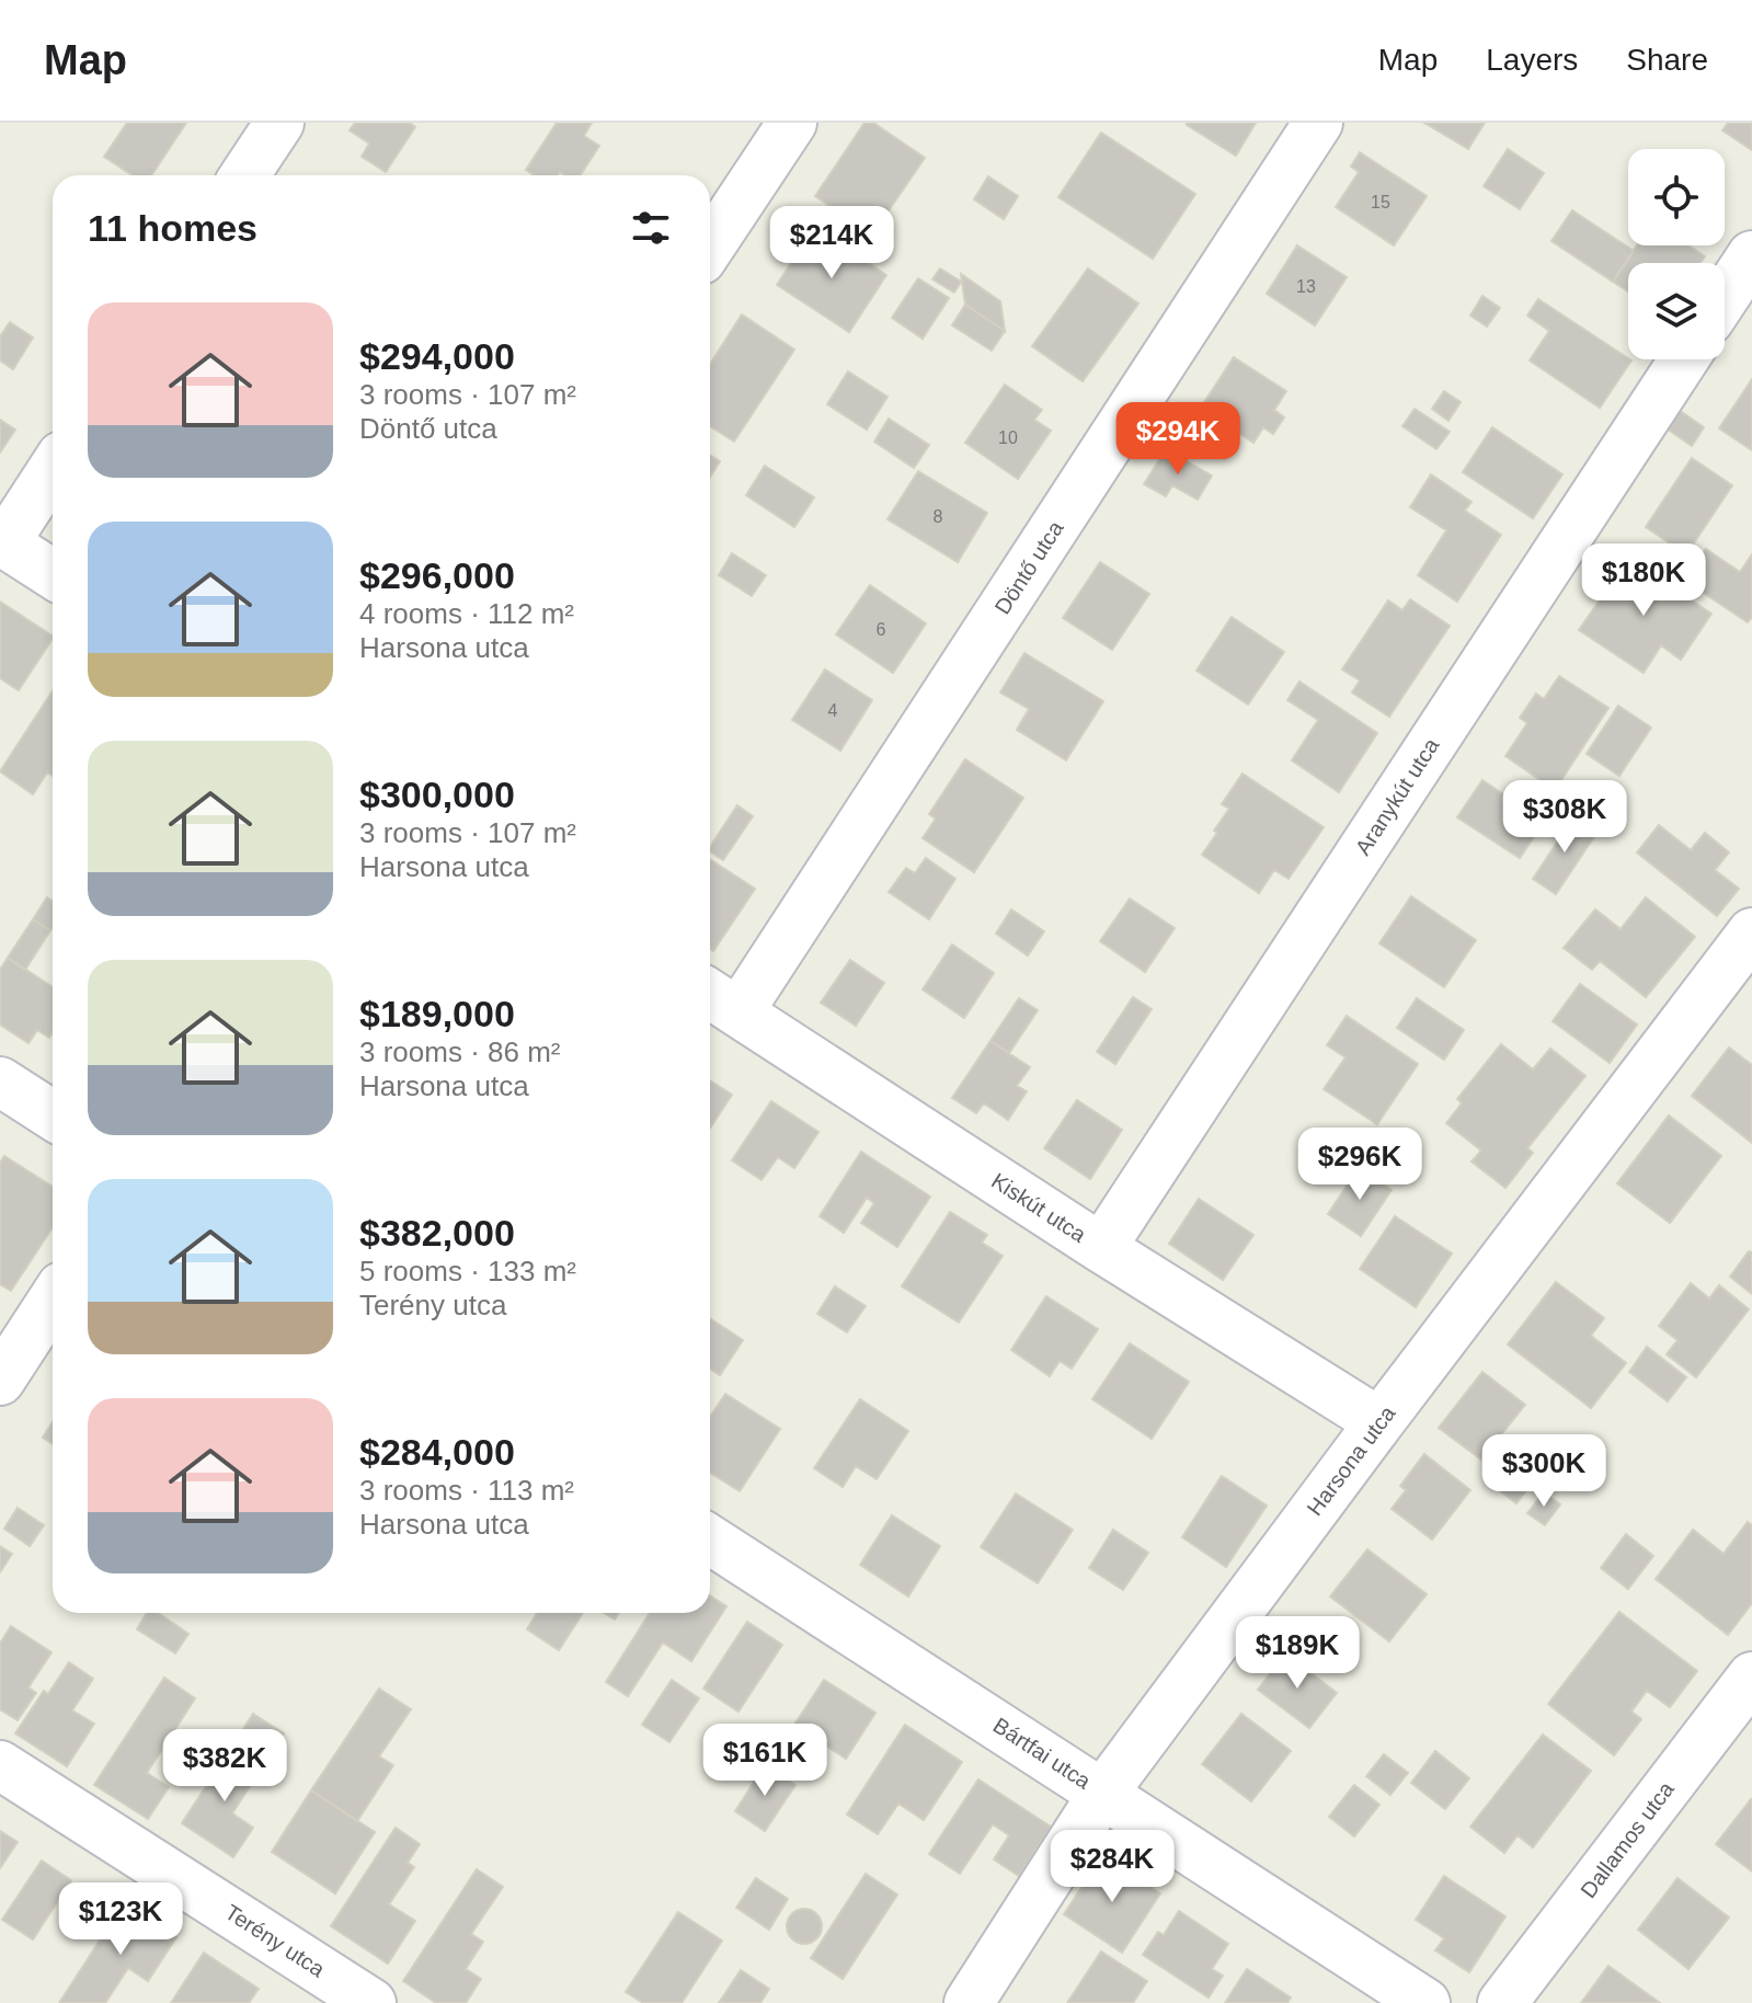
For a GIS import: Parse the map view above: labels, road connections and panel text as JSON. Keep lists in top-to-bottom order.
{
  "streets": {
    "street": [
      "Döntő utca",
      "Aranykút utca",
      "Kiskút utca",
      "Harsona utca",
      "Bártfai utca",
      "Dallamos utca",
      "Terény utca"
    ]
  },
  "crossings": [
    ["Döntő utca", "Kiskút utca"],
    ["Aranykút utca", "Kiskút utca"],
    ["Kiskút utca", "Harsona utca"],
    ["Harsona utca", "Bártfai utca"]
  ],
  "house_numbers": [
    "15",
    "13",
    "10",
    "8",
    "6",
    "4"
  ],
  "page": {
    "header": "Map",
    "nav": ["Map", "Layers", "Share"],
    "heading": "11 homes",
    "price": [
      "$214K",
      "$294K",
      "$180K",
      "$308K",
      "$296K",
      "$300K",
      "$189K",
      "$161K",
      "$382K",
      "$284K",
      "$123K"
    ],
    "list": [
      {
        "name": "$294,000",
        "note": "3 rooms · 107 m² · Döntő utca"
      },
      {
        "name": "$296,000",
        "note": "4 rooms · 112 m² · Harsona utca"
      },
      {
        "name": "$300,000",
        "note": "3 rooms · 107 m² · Harsona utca"
      },
      {
        "name": "$189,000",
        "note": "3 rooms · 86 m² · Harsona utca"
      },
      {
        "name": "$382,000",
        "note": "5 rooms · 133 m² · Terény utca"
      },
      {
        "name": "$284,000",
        "note": "3 rooms · 113 m² · Harsona utca"
      }
    ]
  }
}
